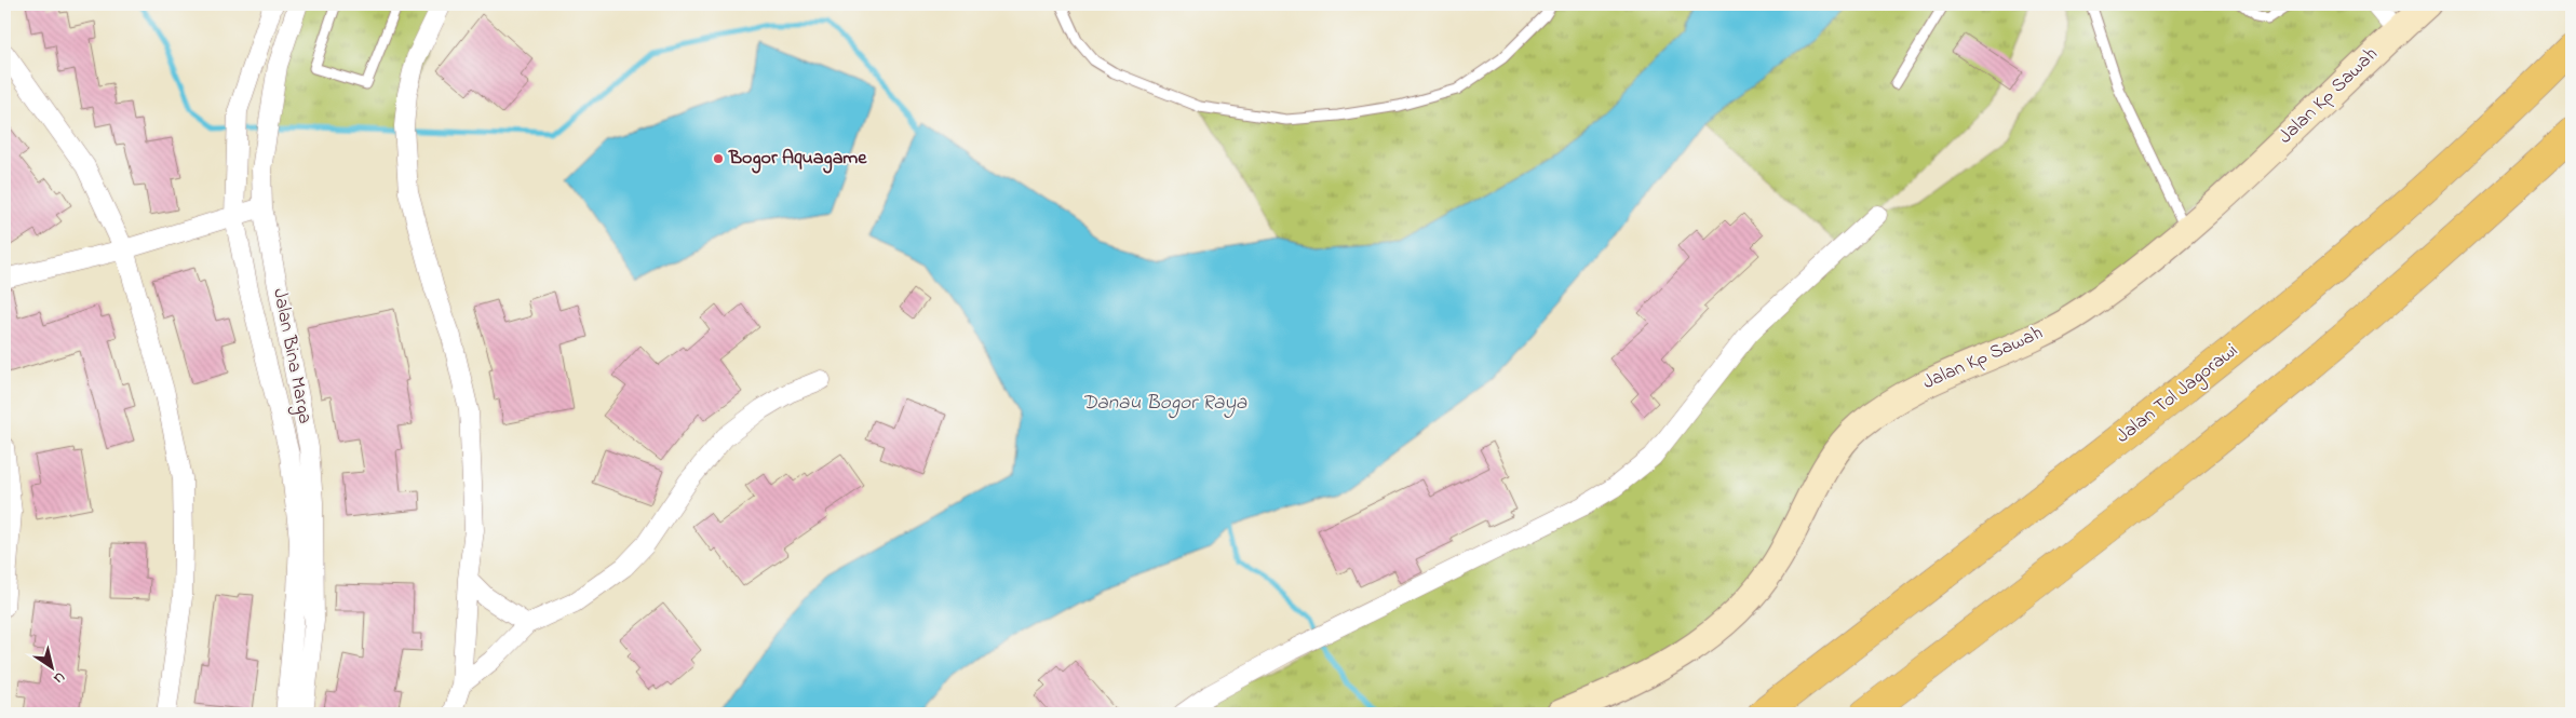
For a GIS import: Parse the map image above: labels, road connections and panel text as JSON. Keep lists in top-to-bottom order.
{
  "streets": {
    "highway": ["Jalan Tol Jagorawi"],
    "street": ["Jalan Kp Sawah", "Jalan Bina Marga"]
  },
  "water": ["Danau Bogor Raya"],
  "places": ["Bogor Aquagame"],
  "north": "bottom right"
}
